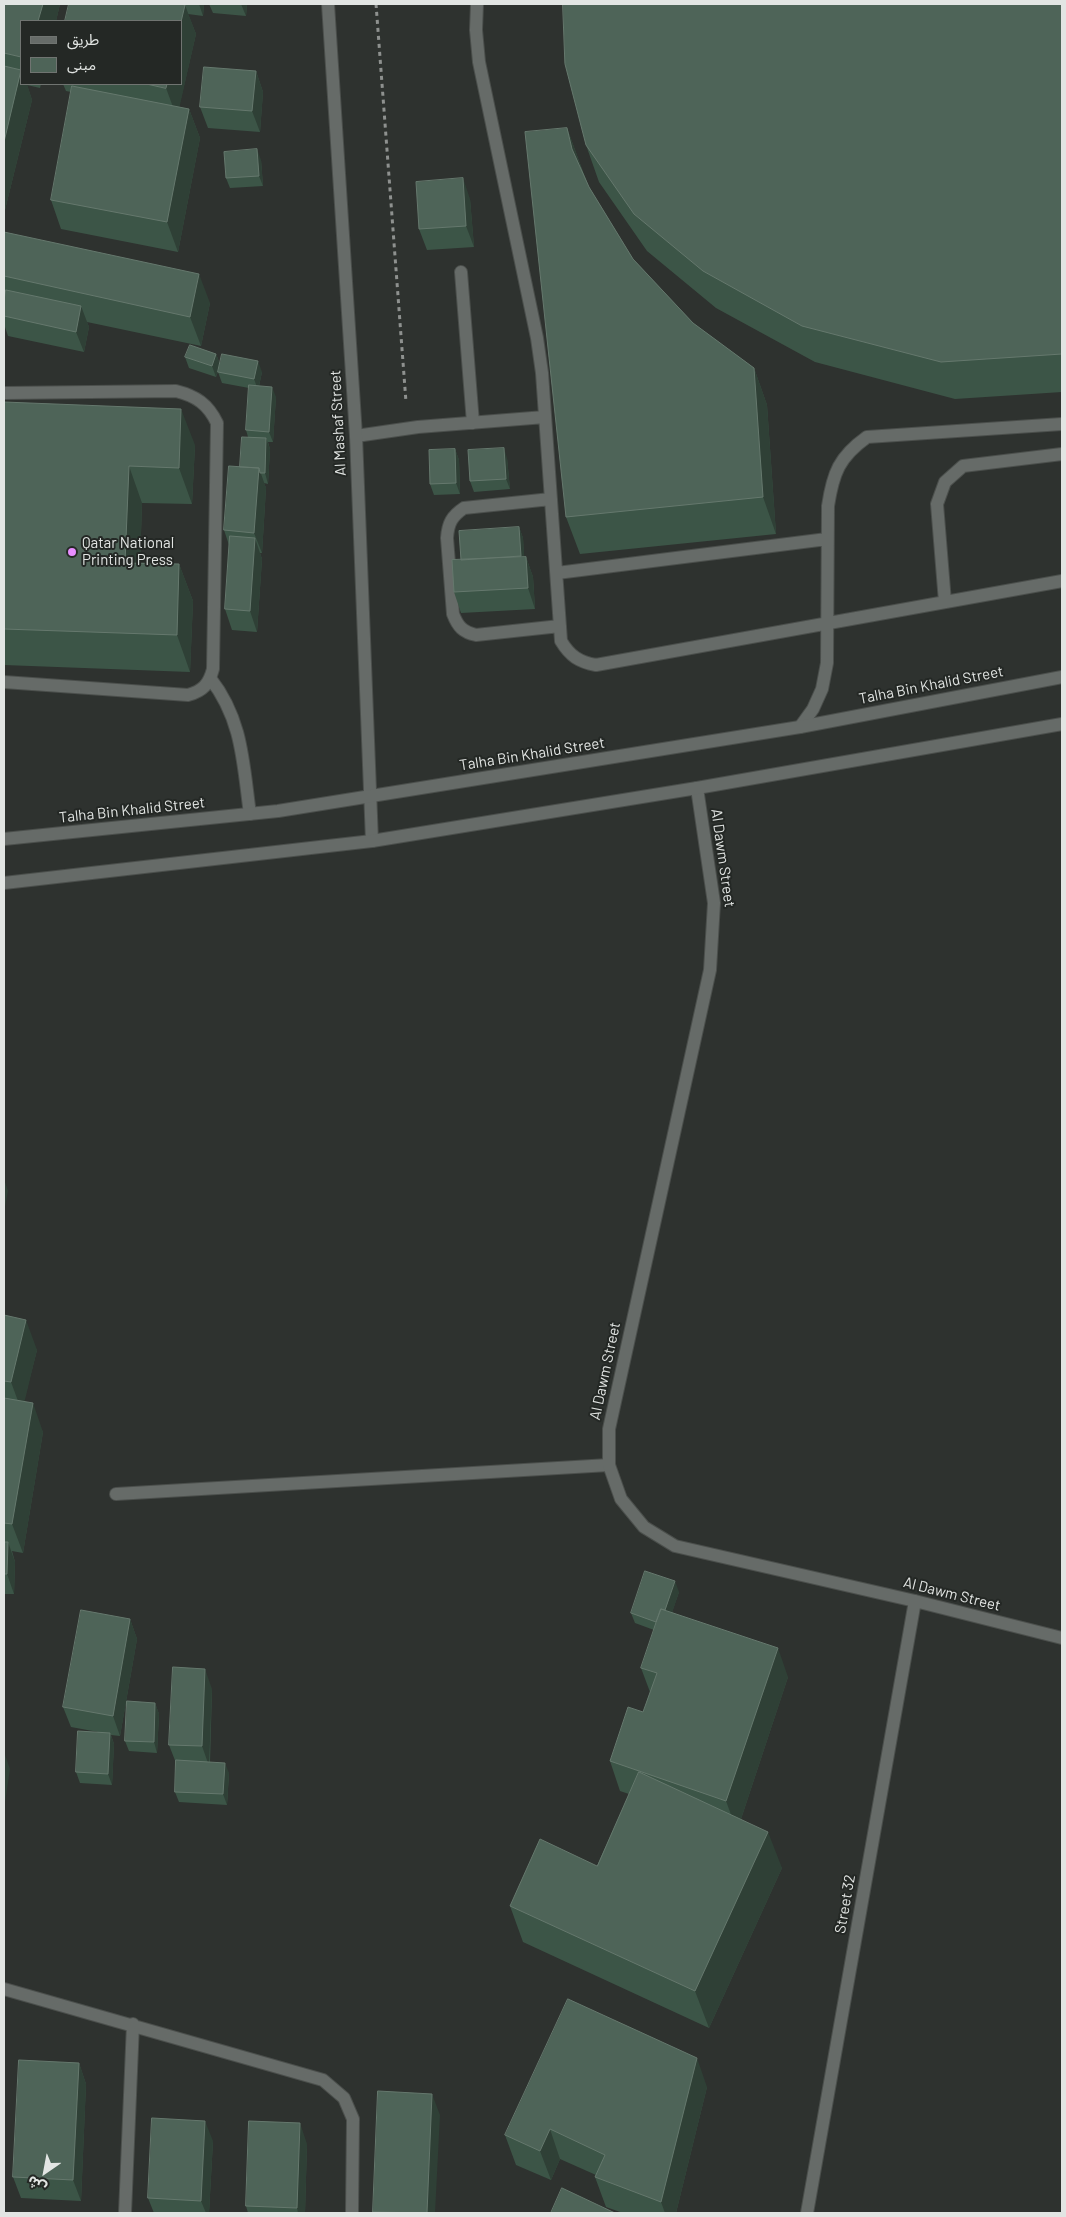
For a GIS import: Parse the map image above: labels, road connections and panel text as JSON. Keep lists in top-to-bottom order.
{
  "streets": {
    "street": [
      "Al Mashaf Street",
      "Talha Bin Khalid Street",
      "Al Dawm Street",
      "Street 32"
    ]
  },
  "crossings": [
    ["Al Mashaf Street", "Talha Bin Khalid Street"],
    ["Al Dawm Street", "Street 32"]
  ],
  "places": ["Qatar National Printing Press"],
  "legend": ["طريق", "مبنى"],
  "north": "bottom left"
}
